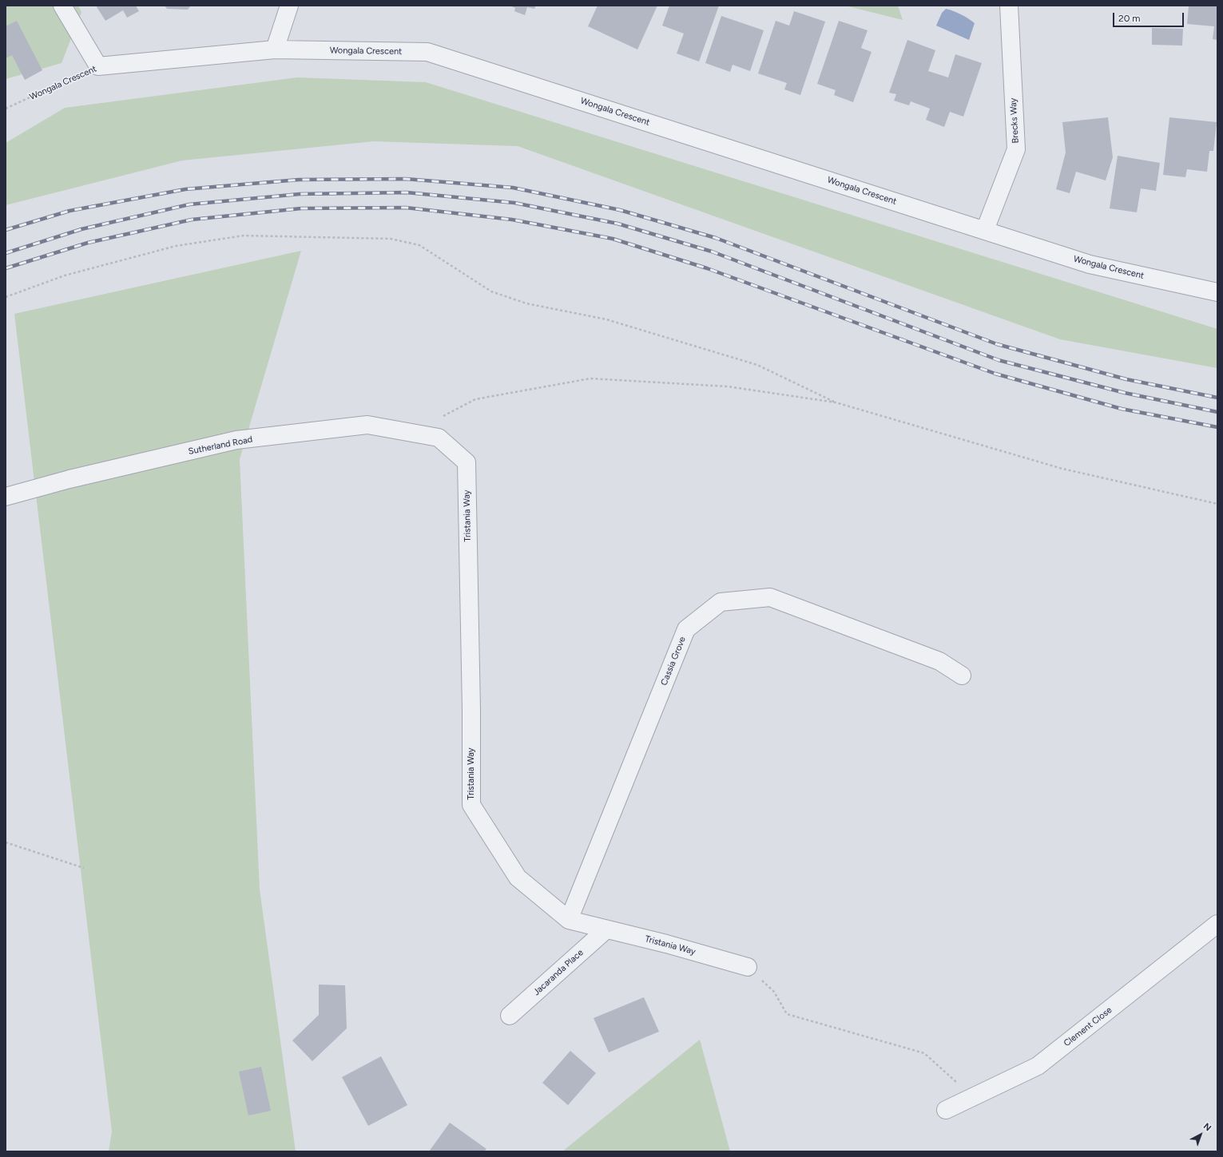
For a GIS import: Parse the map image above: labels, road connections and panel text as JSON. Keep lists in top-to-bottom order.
{
  "streets": {
    "street": [
      "Wongala Crescent",
      "Brecks Way",
      "Sutherland Road",
      "Tristania Way",
      "Cassia Grove",
      "Jacaranda Place",
      "Clement Close"
    ]
  },
  "crossings": [
    ["Wongala Crescent", "Brecks Way"],
    ["Sutherland Road", "Tristania Way"],
    ["Tristania Way", "Cassia Grove"],
    ["Tristania Way", "Jacaranda Place"]
  ],
  "scale_bar": "20 m",
  "north": "top right"
}
